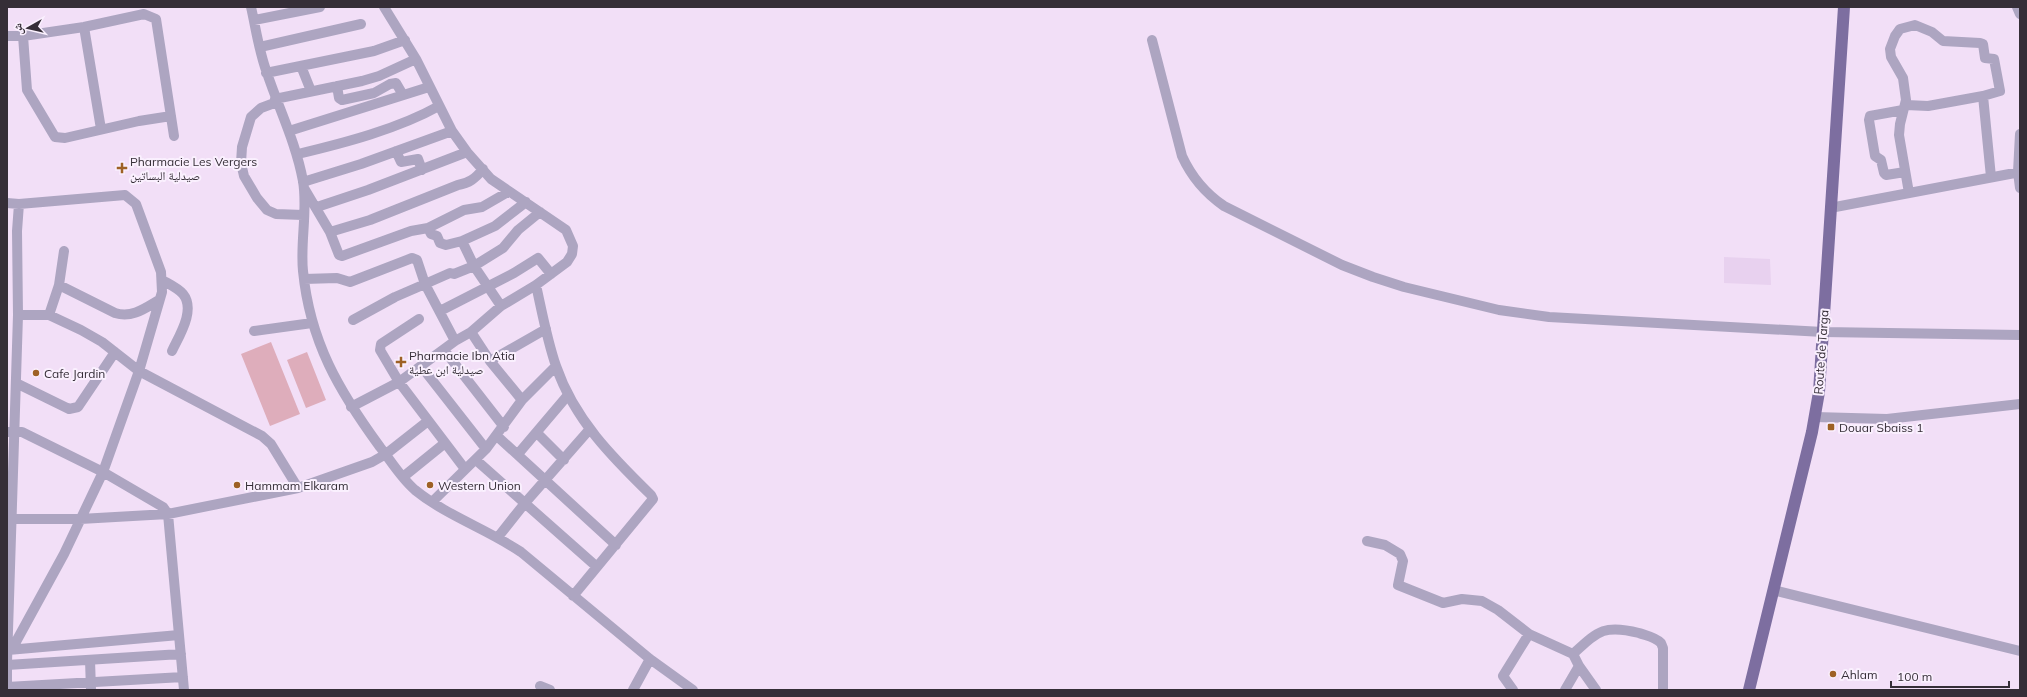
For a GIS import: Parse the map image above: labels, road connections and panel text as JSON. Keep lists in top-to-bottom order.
{
  "streets": {
    "main road": ["Route de Targa"]
  },
  "places": {
    "health": ["Pharmacie Les Vergers صيدلية البساتين", "Pharmacie Ibn Atia صيدلية ابن عطية"],
    "other": [
      "Cafe Jardin",
      "Hammam Elkaram",
      "Western Union",
      "Ahlam"
    ],
    "transit": ["Douar Sbaiss 1"]
  },
  "scale_bar": "100 m",
  "north": "left"
}
